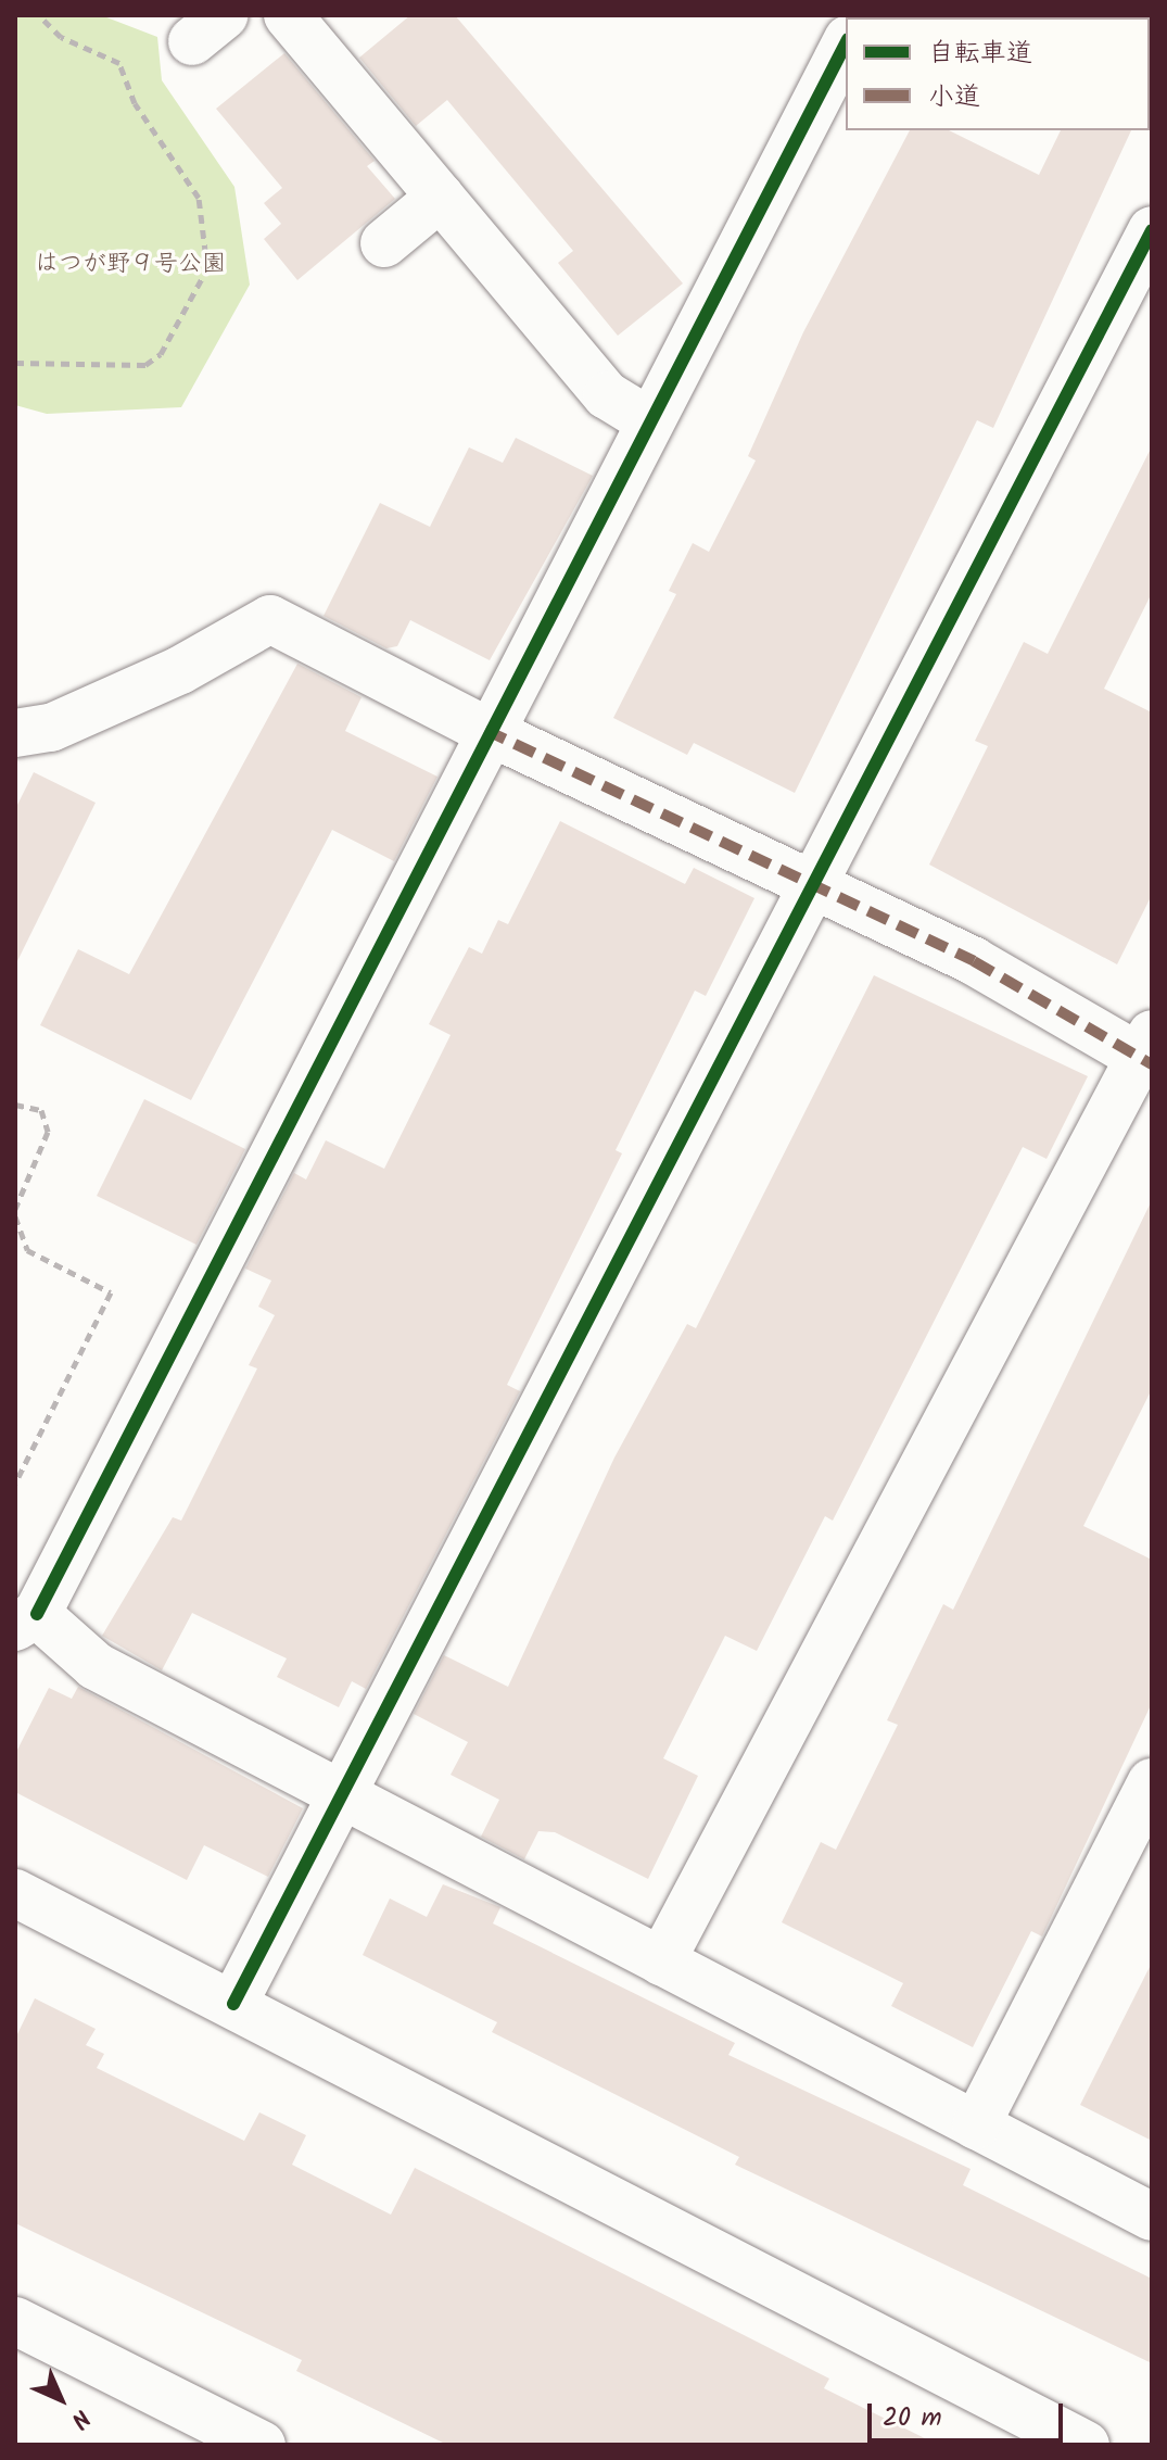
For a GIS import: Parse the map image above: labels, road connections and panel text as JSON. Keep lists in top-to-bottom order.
{
  "parks": ["はつが野９号公園"],
  "legend": ["自転車道", "小道"],
  "scale_bar": "20 m",
  "north": "bottom right"
}
